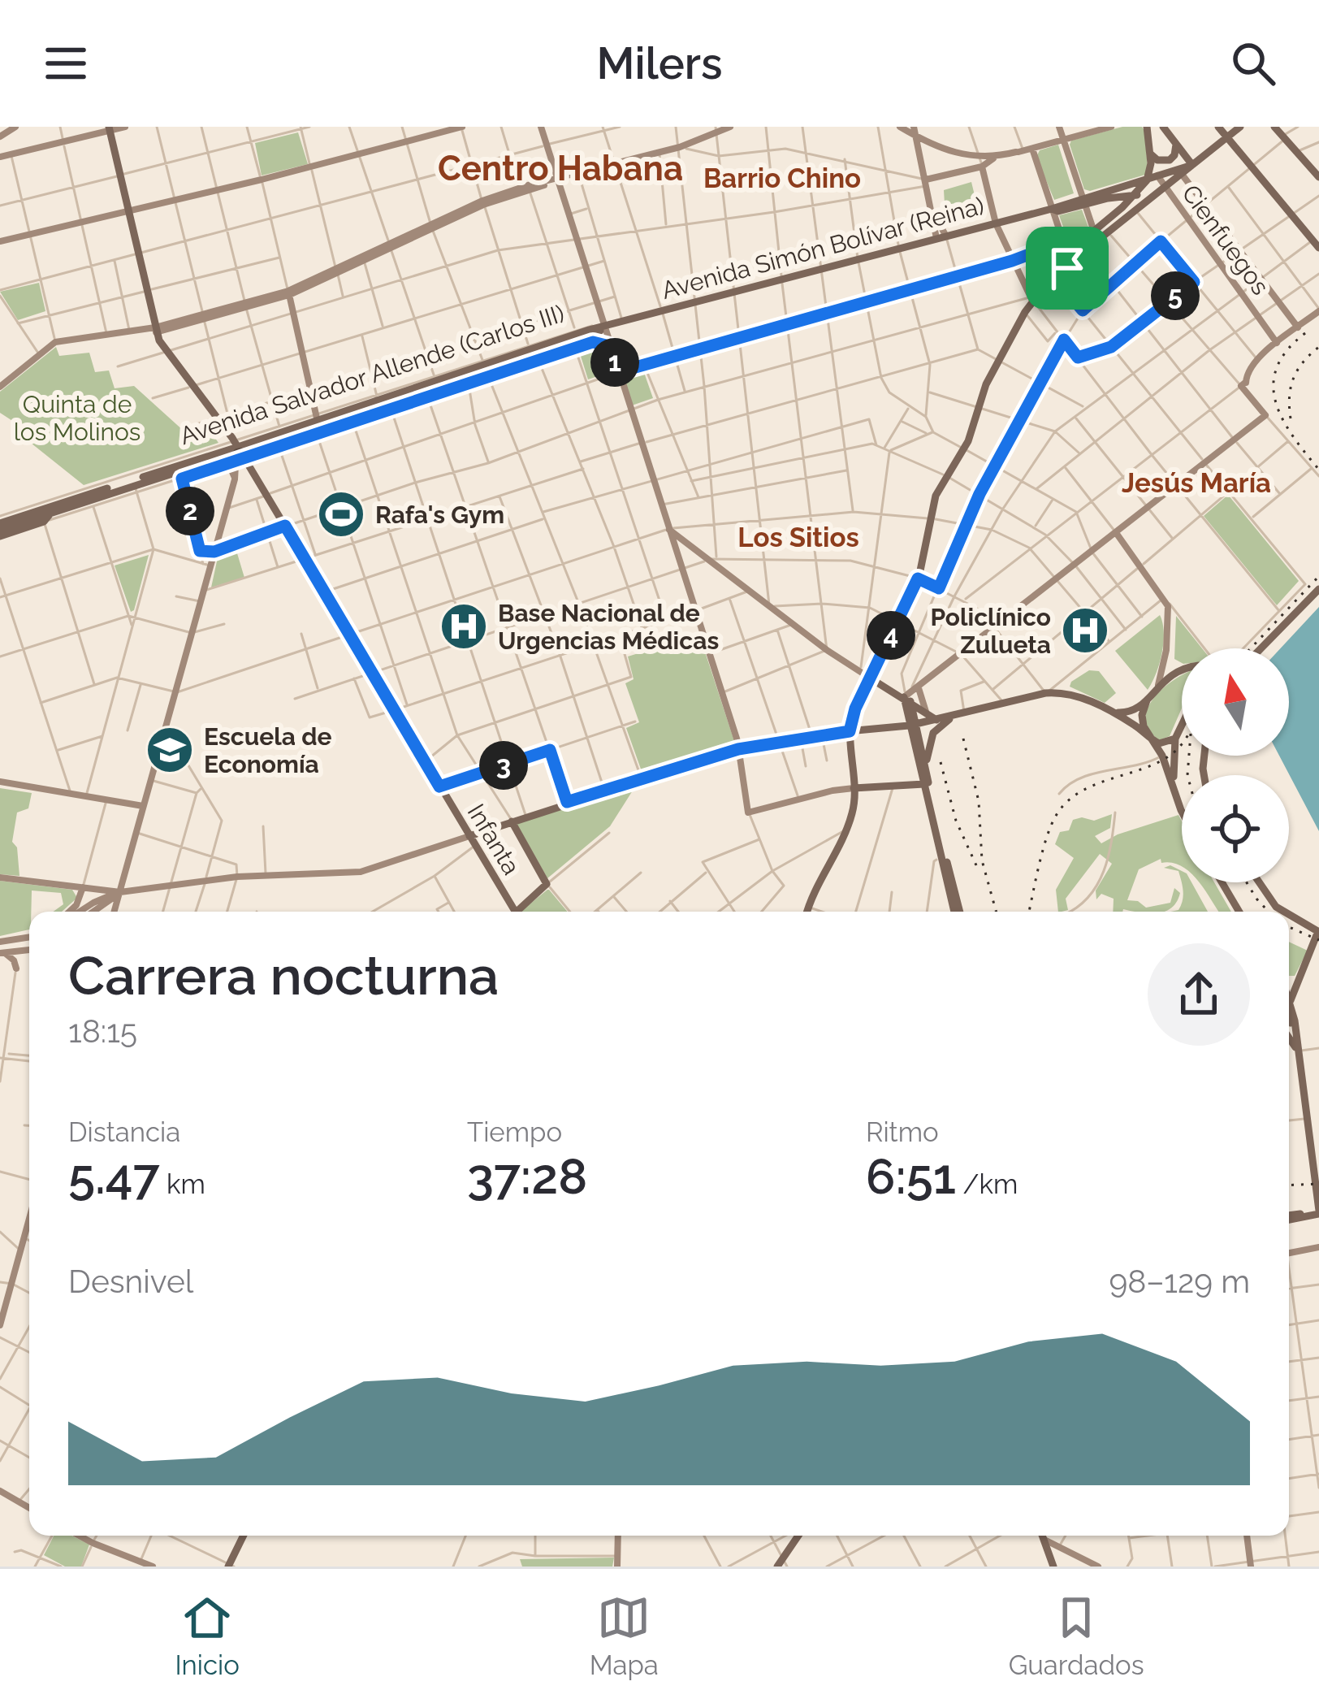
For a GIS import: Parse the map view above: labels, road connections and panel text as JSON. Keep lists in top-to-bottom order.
{
  "streets": {
    "main road": [
      "Cienfuegos",
      "Avenida Simón Bolívar (Reina)",
      "Avenida Salvador Allende (Carlos III)",
      "Infanta"
    ]
  },
  "crossings": [
    ["Cienfuegos", "Avenida Simón Bolívar (Reina)"],
    ["Avenida Simón Bolívar (Reina)", "Avenida Salvador Allende (Carlos III)"],
    ["Avenida Salvador Allende (Carlos III)", "Infanta"]
  ],
  "districts": [
    "Centro Habana",
    "Barrio Chino",
    "Jesús María",
    "Los Sitios"
  ],
  "parks": ["Quinta de los Molinos"],
  "places": {
    "sports": ["Rafa's Gym"],
    "hospital": ["Base Nacional de Urgencias Médicas", "Policlínico Zulueta"],
    "school or university": ["Escuela de Economía"]
  },
  "north": "top",
  "page": {
    "header": "Milers",
    "pins": [
      "5",
      "1",
      "2",
      "4",
      "3"
    ],
    "heading": ["Carrera nocturna", "18:15"],
    "stats": [
      ["Distancia", "5.47 km"],
      ["Tiempo", "37:28"],
      ["Ritmo", "6:51 /km"]
    ],
    "chart": ["Desnivel", "98–129 m"],
    "tabs": ["Inicio", "Mapa", "Guardados"]
  }
}
